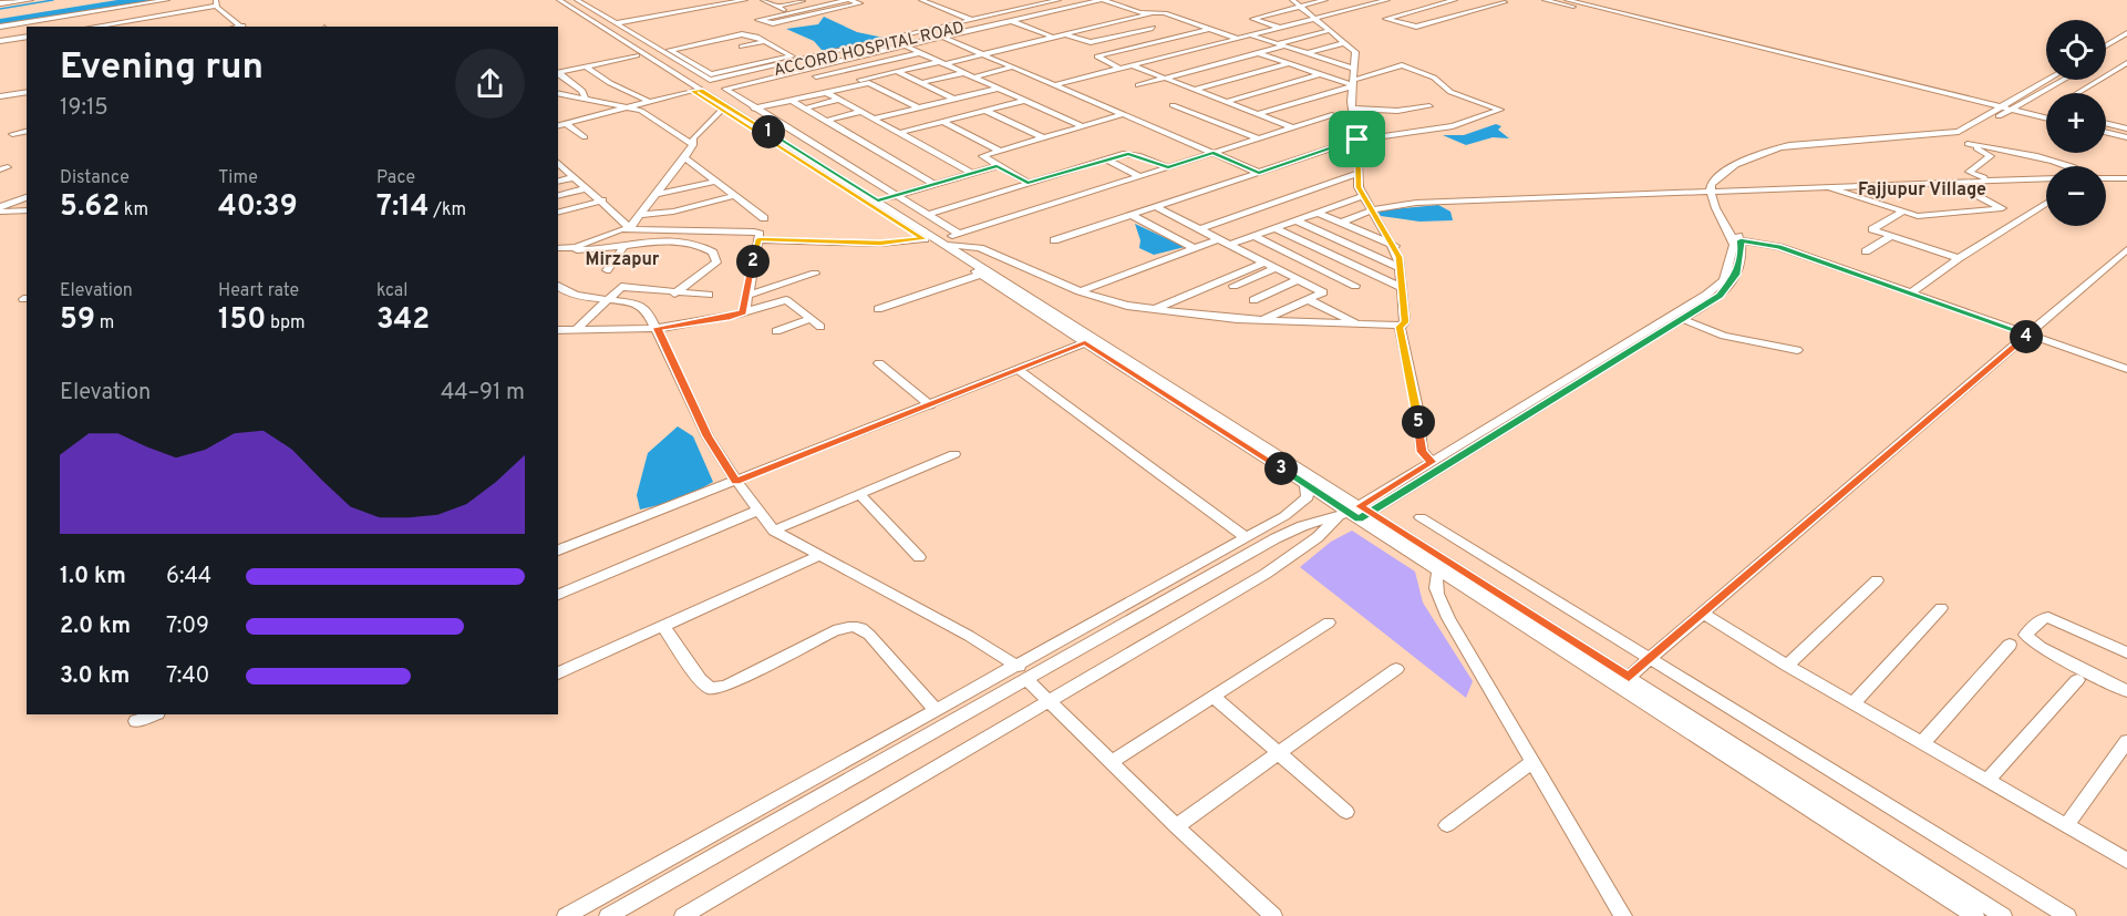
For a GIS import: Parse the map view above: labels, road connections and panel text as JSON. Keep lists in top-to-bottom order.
{
  "streets": {
    "street": ["ACCORD HOSPITAL ROAD"]
  },
  "districts": ["Fajjupur Village", "Mirzapur"],
  "page": {
    "map_buttons": ["+", "−"],
    "heading": ["Evening run", "19:15"],
    "pins": [
      "1",
      "2",
      "4",
      "5",
      "3"
    ],
    "stats": [
      ["Distance", "5.62 km"],
      ["Time", "40:39"],
      ["Pace", "7:14 /km"],
      ["Elevation", "59 m"],
      ["Heart rate", "150 bpm"],
      ["kcal", "342"]
    ],
    "chart": ["Elevation", "44–91 m"],
    "list": [
      {
        "name": "1.0 km",
        "note": "6:44"
      },
      {
        "name": "2.0 km",
        "note": "7:09"
      },
      {
        "name": "3.0 km",
        "note": "7:40"
      }
    ]
  }
}
